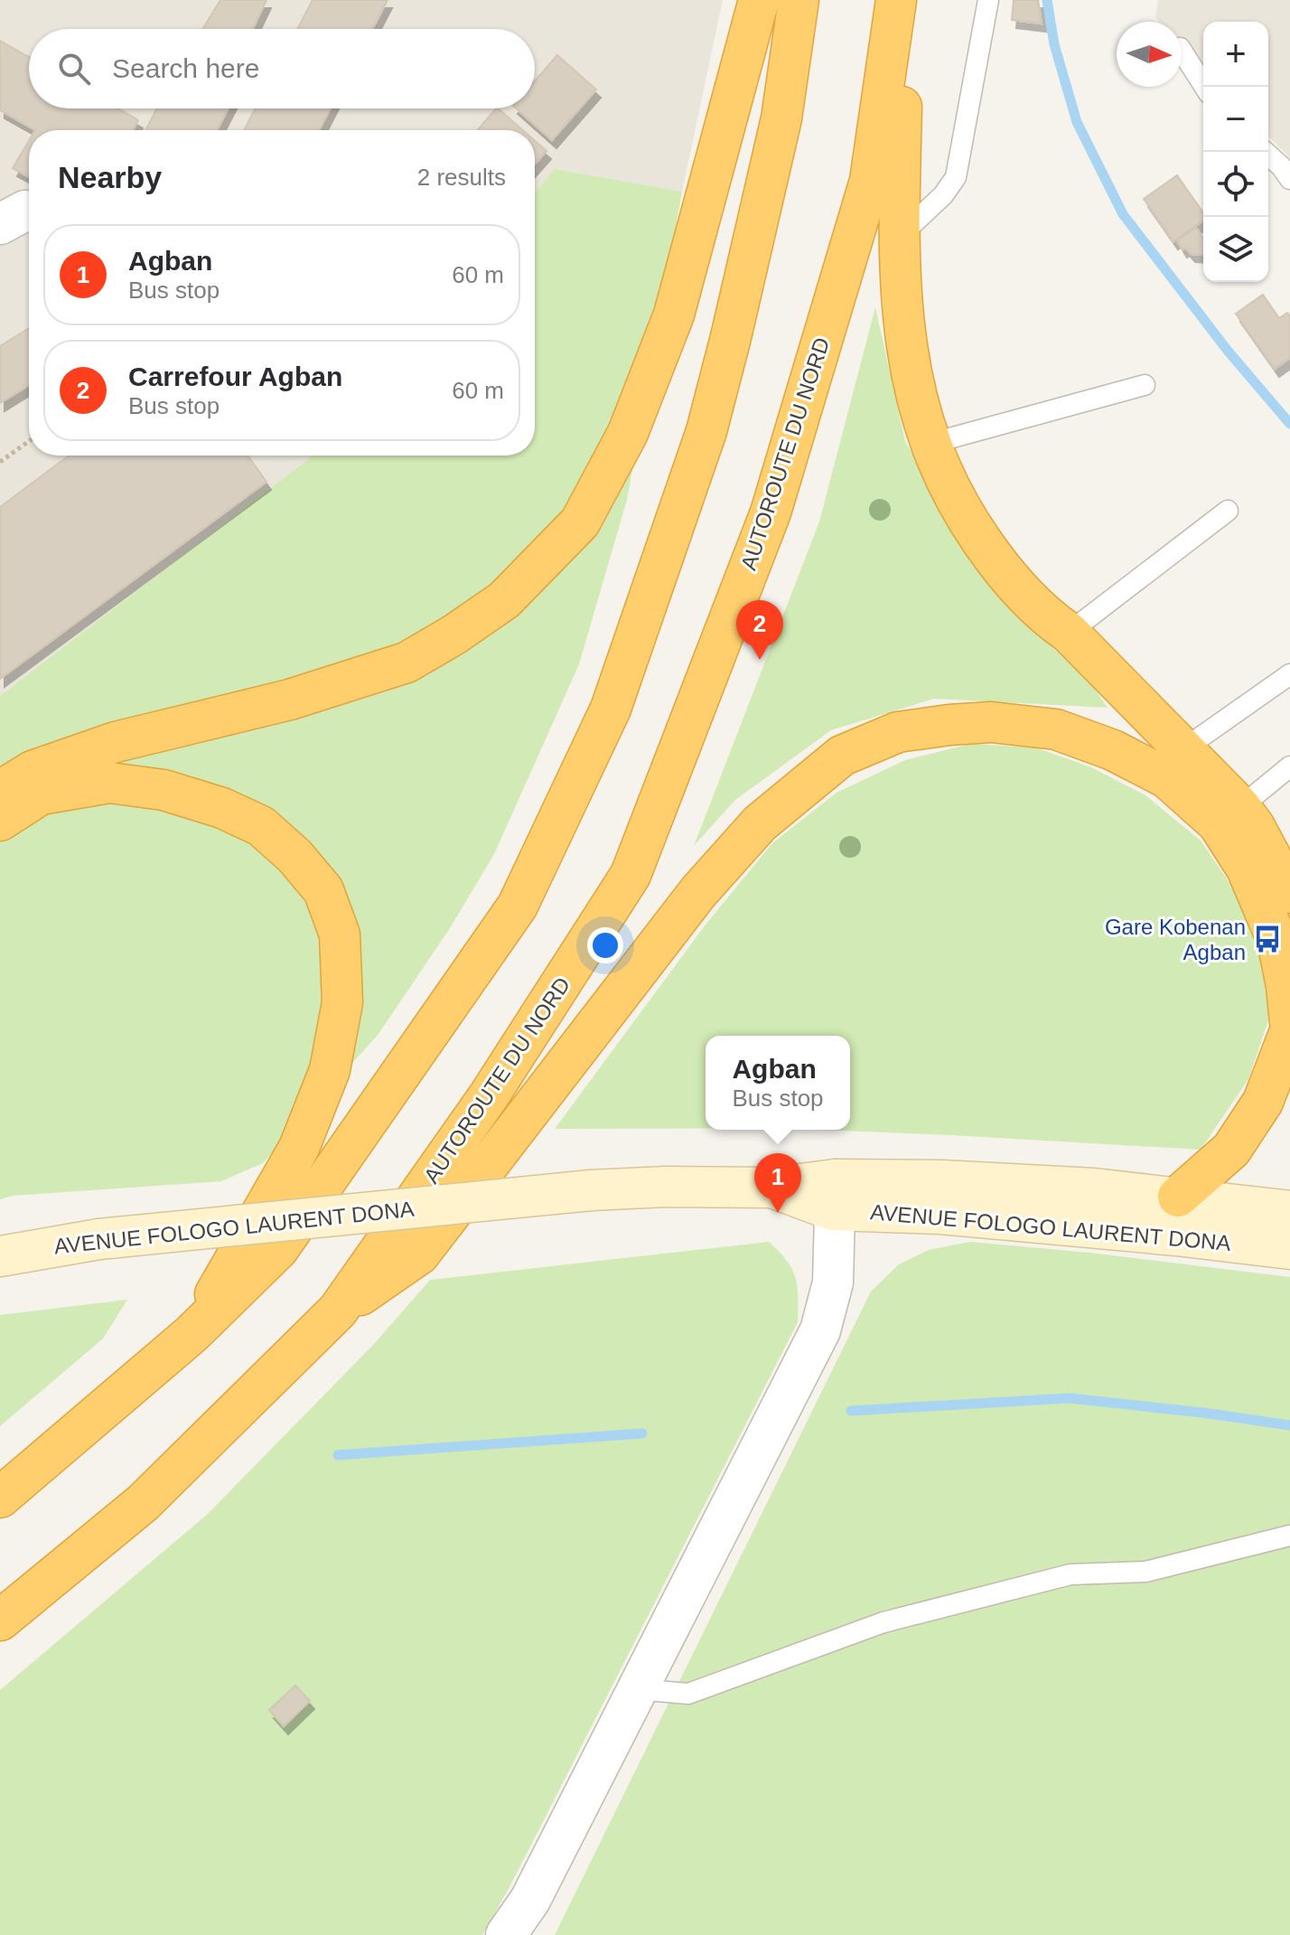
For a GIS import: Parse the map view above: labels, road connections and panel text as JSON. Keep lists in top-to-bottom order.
{
  "streets": {
    "highway": ["AUTOROUTE DU NORD"],
    "main road": ["AVENUE FOLOGO LAURENT DONA"]
  },
  "places": {
    "bus stop": ["Gare Kobenan Agban"]
  },
  "north": "right",
  "page": {
    "map_buttons": ["+", "−"],
    "search": "Search here",
    "heading": ["Nearby", "2 results"],
    "list": [
      {
        "mark": "1",
        "name": "Agban",
        "note": "Bus stop",
        "value": "60 m"
      },
      {
        "mark": "2",
        "name": "Carrefour Agban",
        "note": "Bus stop",
        "value": "60 m"
      }
    ],
    "pins": ["2", "1"],
    "popup": ["Agban", "Bus stop"]
  }
}
